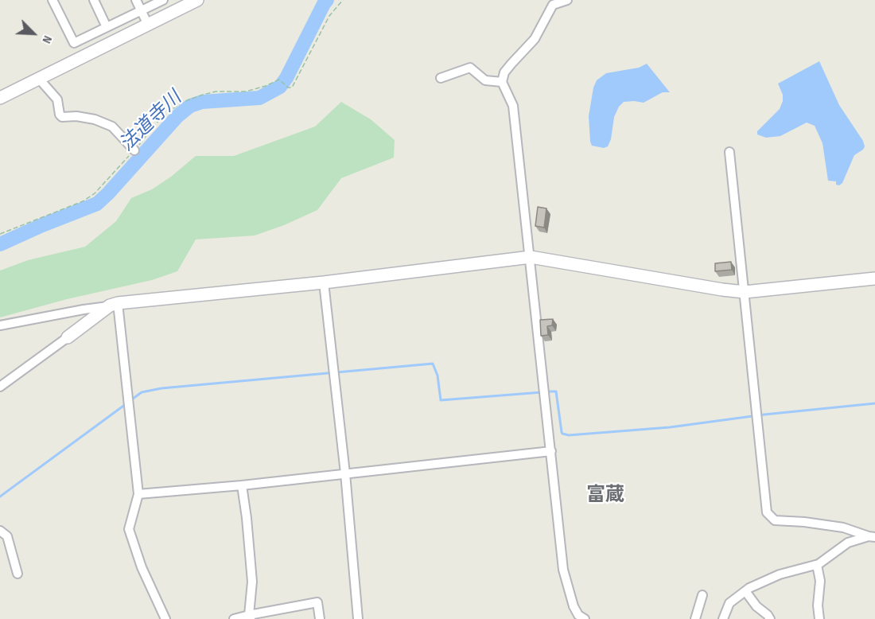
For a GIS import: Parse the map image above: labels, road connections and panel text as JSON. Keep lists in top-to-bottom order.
{
  "districts": ["富蔵"],
  "water": ["法道寺川"],
  "north": "bottom right"
}
